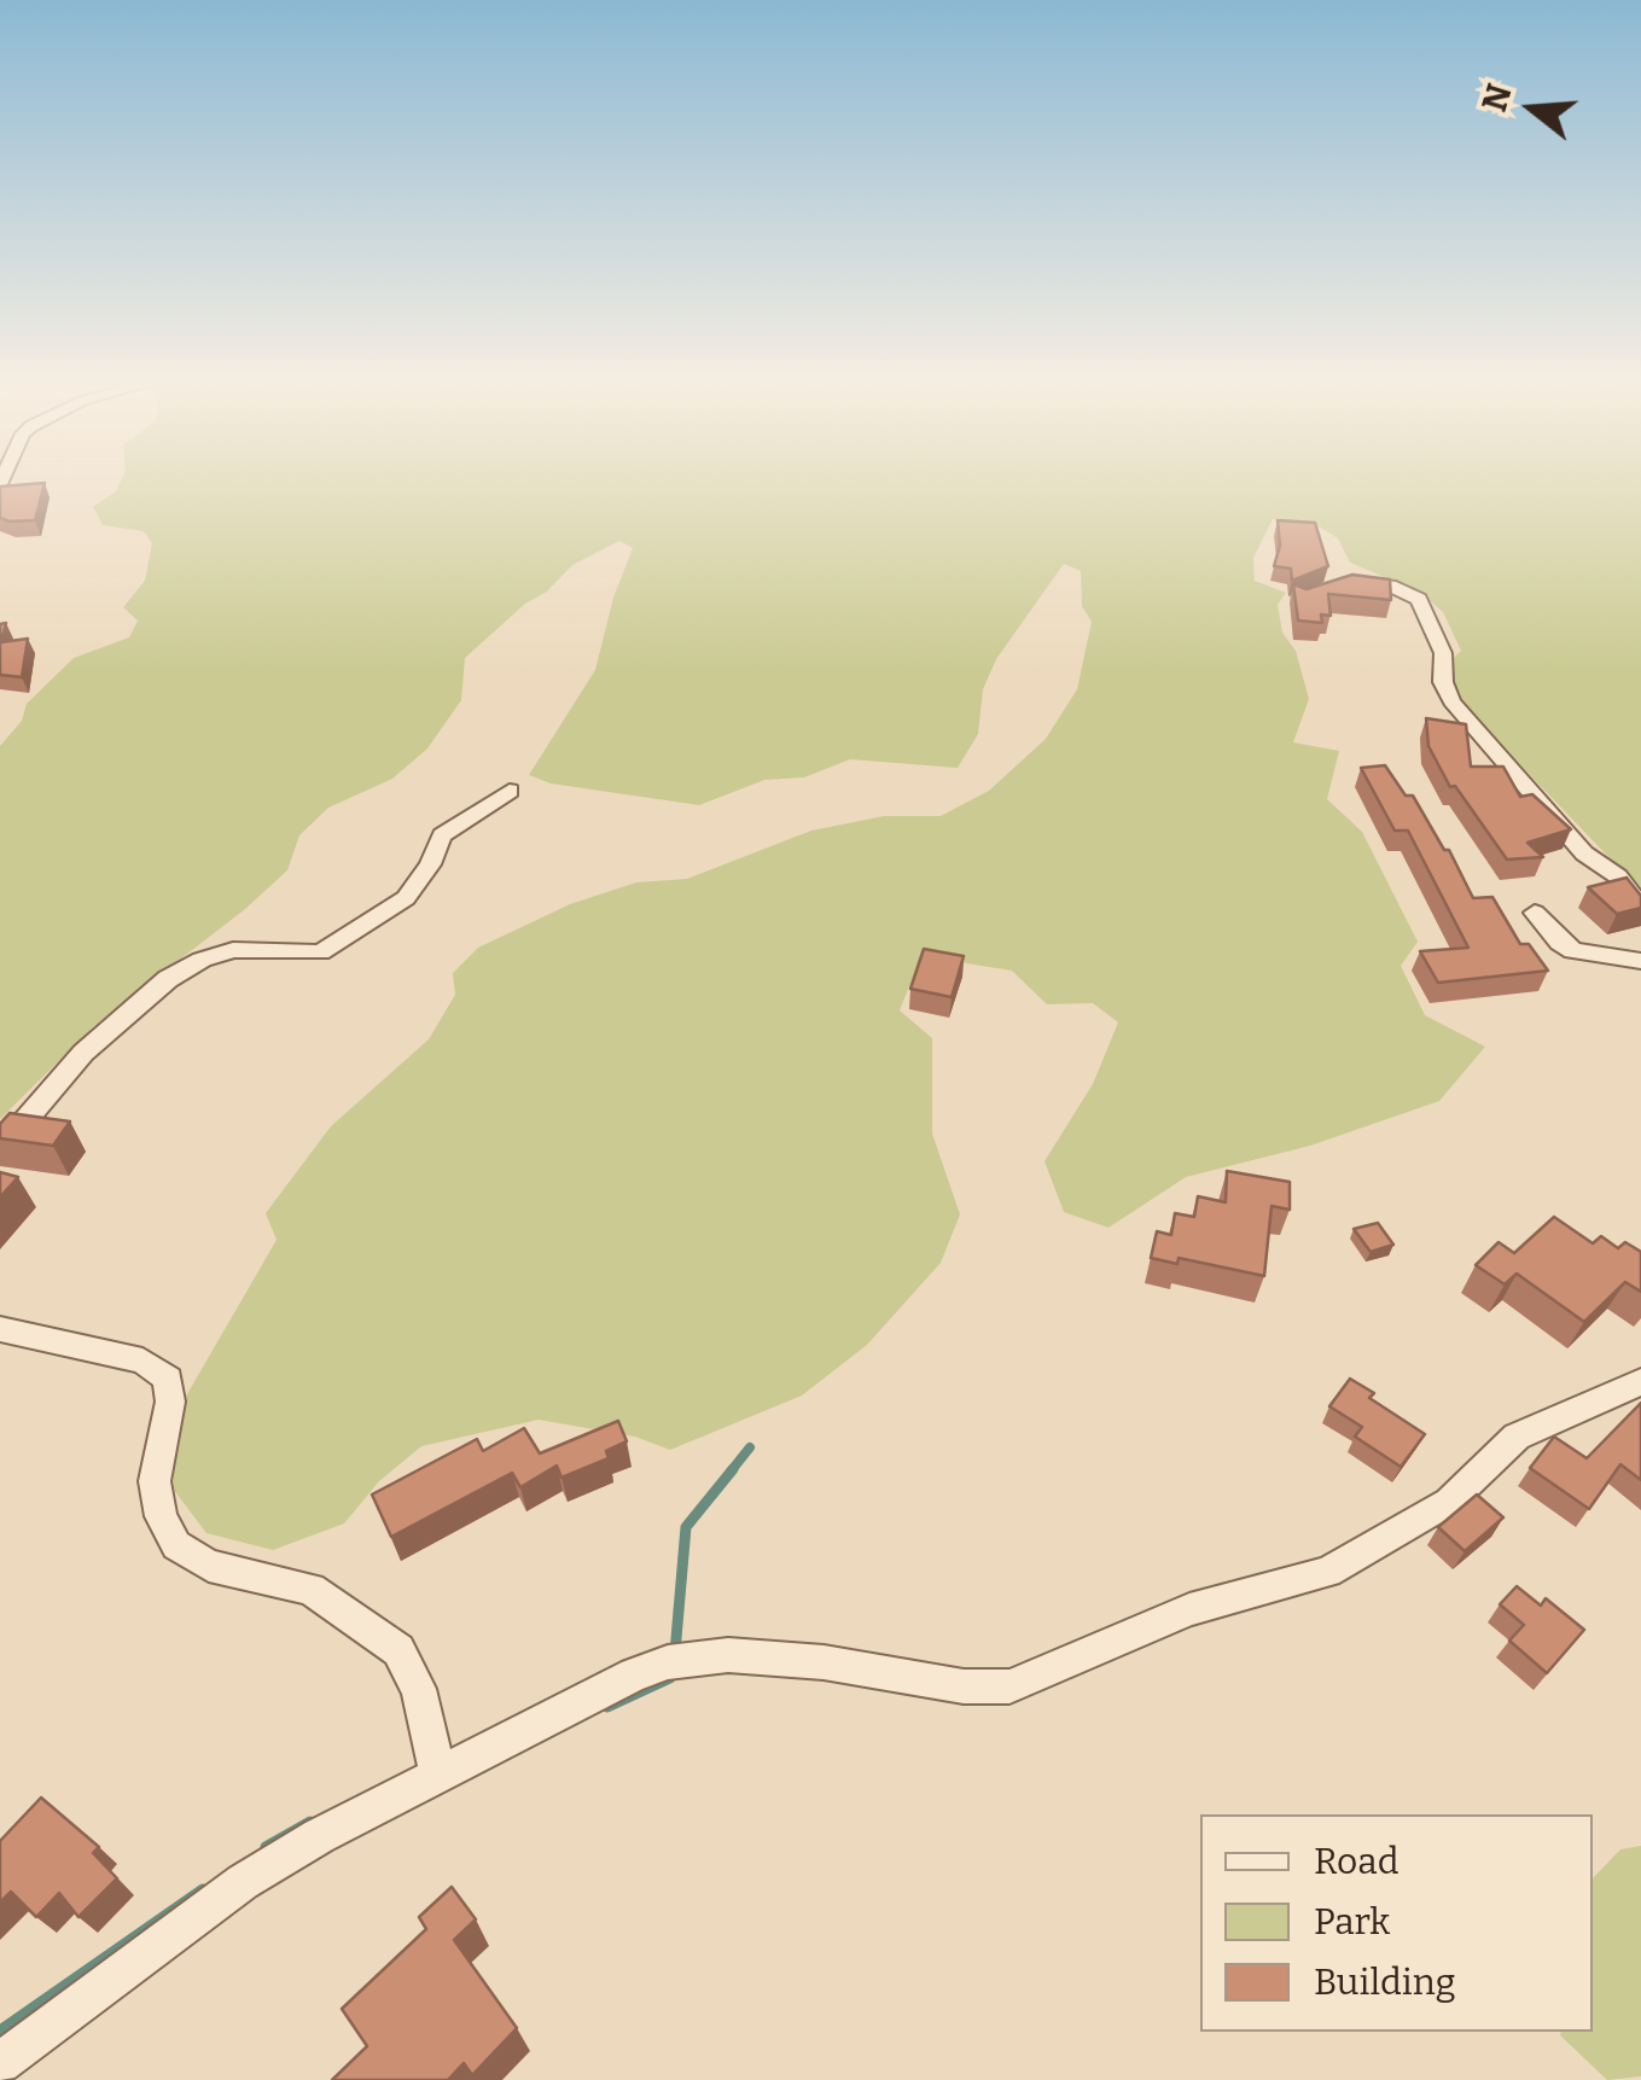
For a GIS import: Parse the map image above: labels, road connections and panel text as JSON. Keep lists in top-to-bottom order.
{
  "legend": ["Road", "Park", "Building"],
  "north": "left"
}
